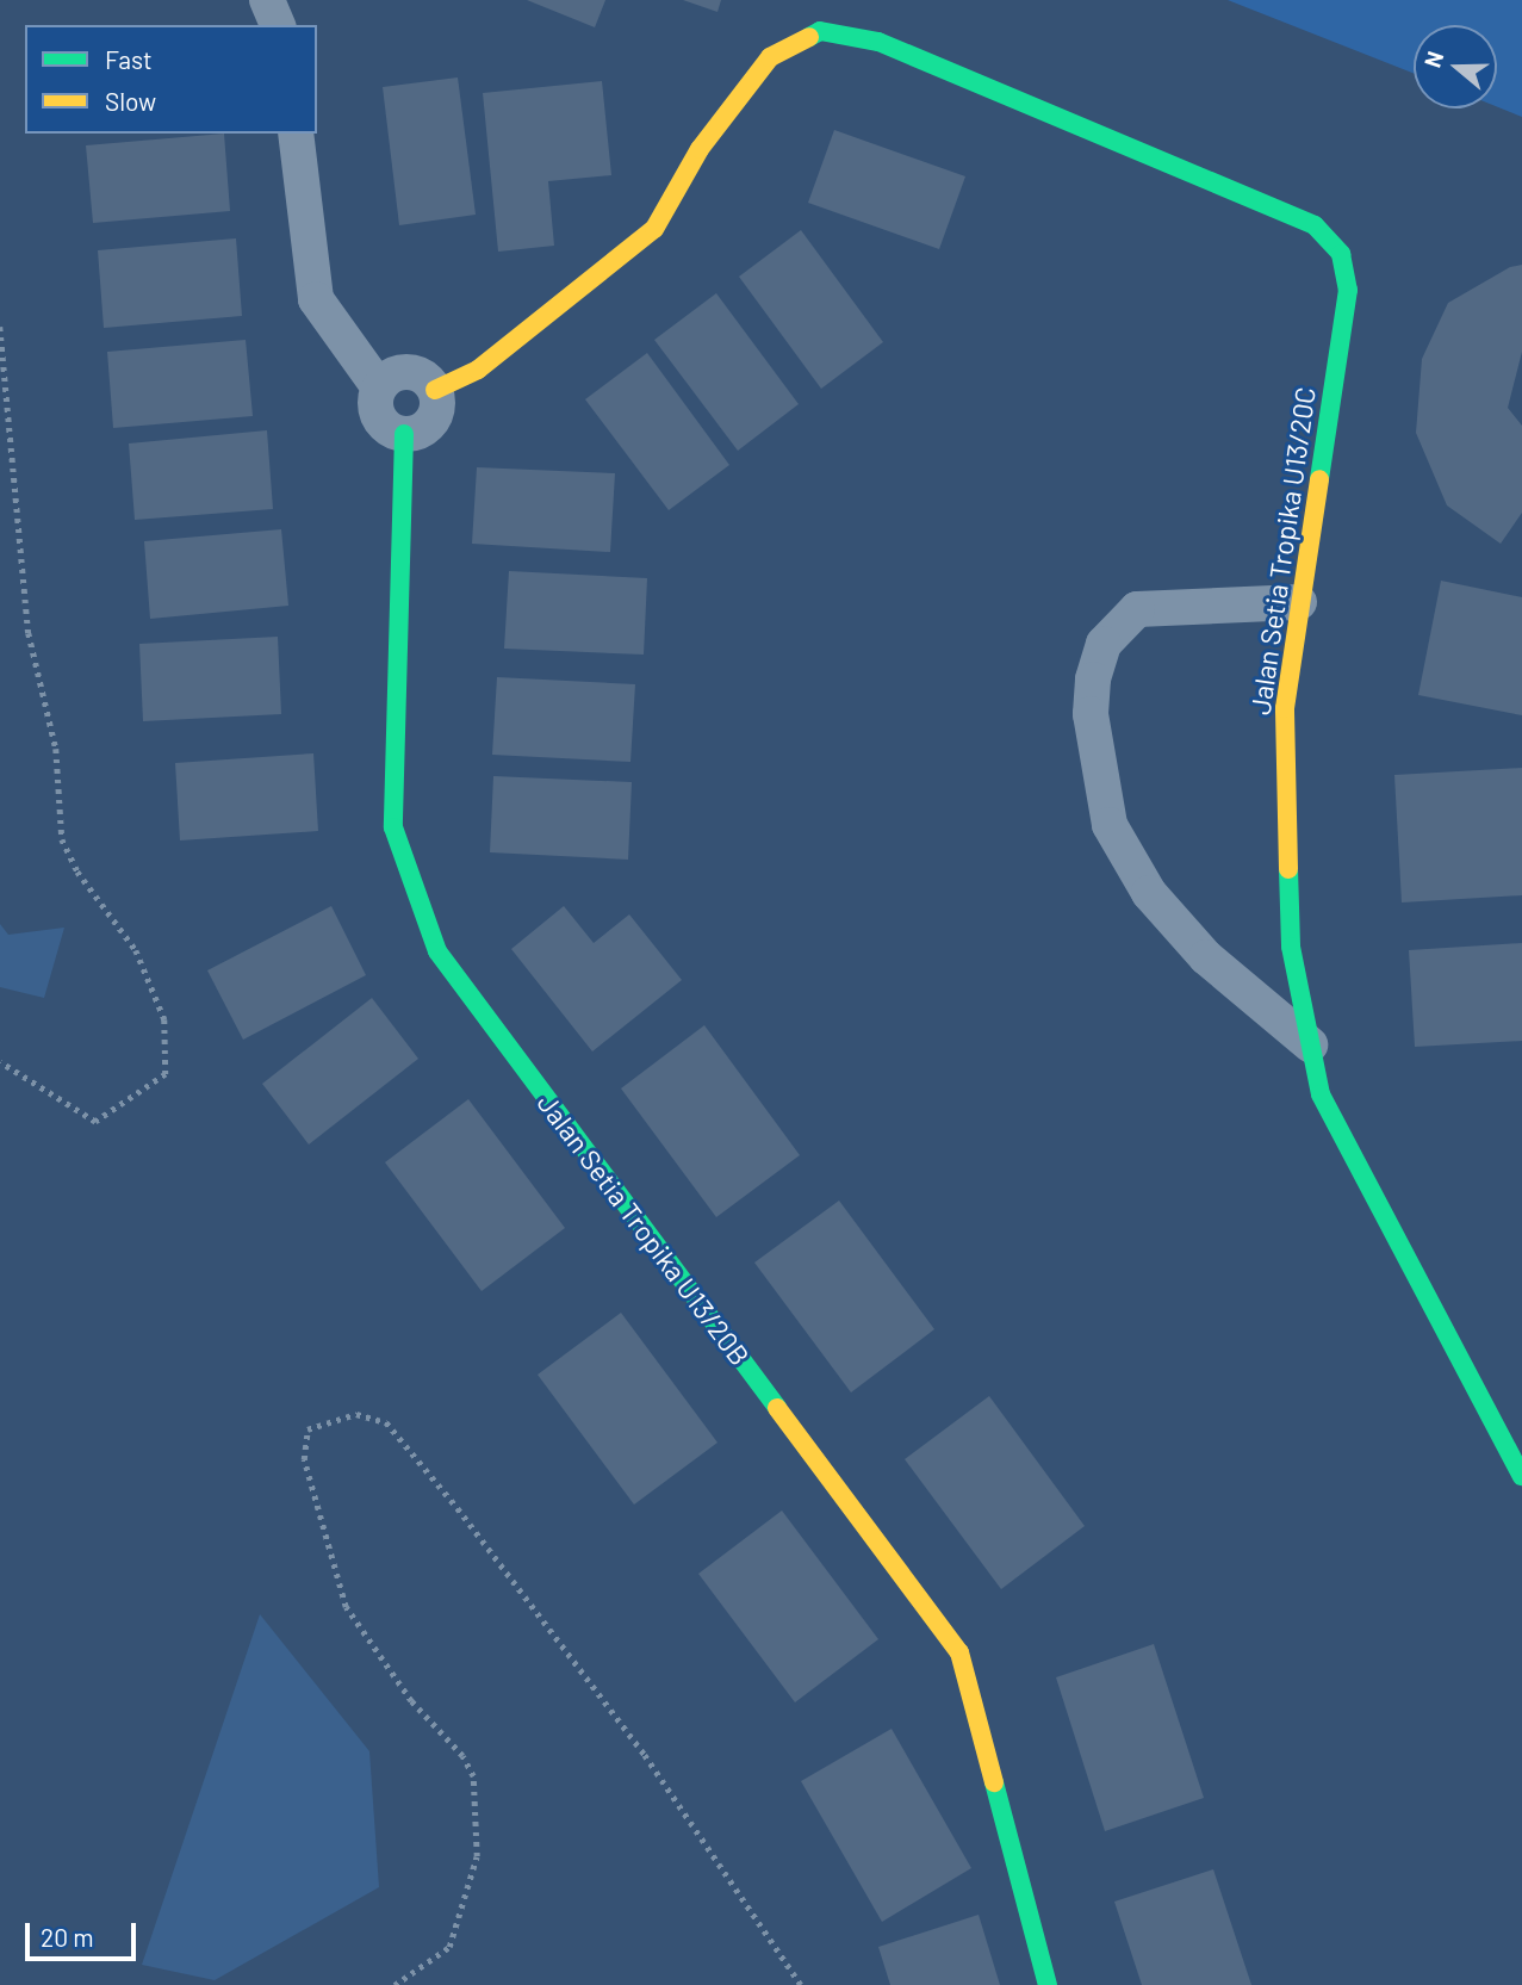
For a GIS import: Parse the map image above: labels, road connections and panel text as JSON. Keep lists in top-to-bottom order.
{
  "streets": {
    "street": ["Jalan Setia Tropika U13/20C", "Jalan Setia Tropika U13/20B"]
  },
  "crossings": [
    ["Jalan Setia Tropika U13/20C", "Jalan Setia Tropika U13/20B"]
  ],
  "legend": ["Fast", "Slow"],
  "scale_bar": "20 m",
  "north": "left"
}
